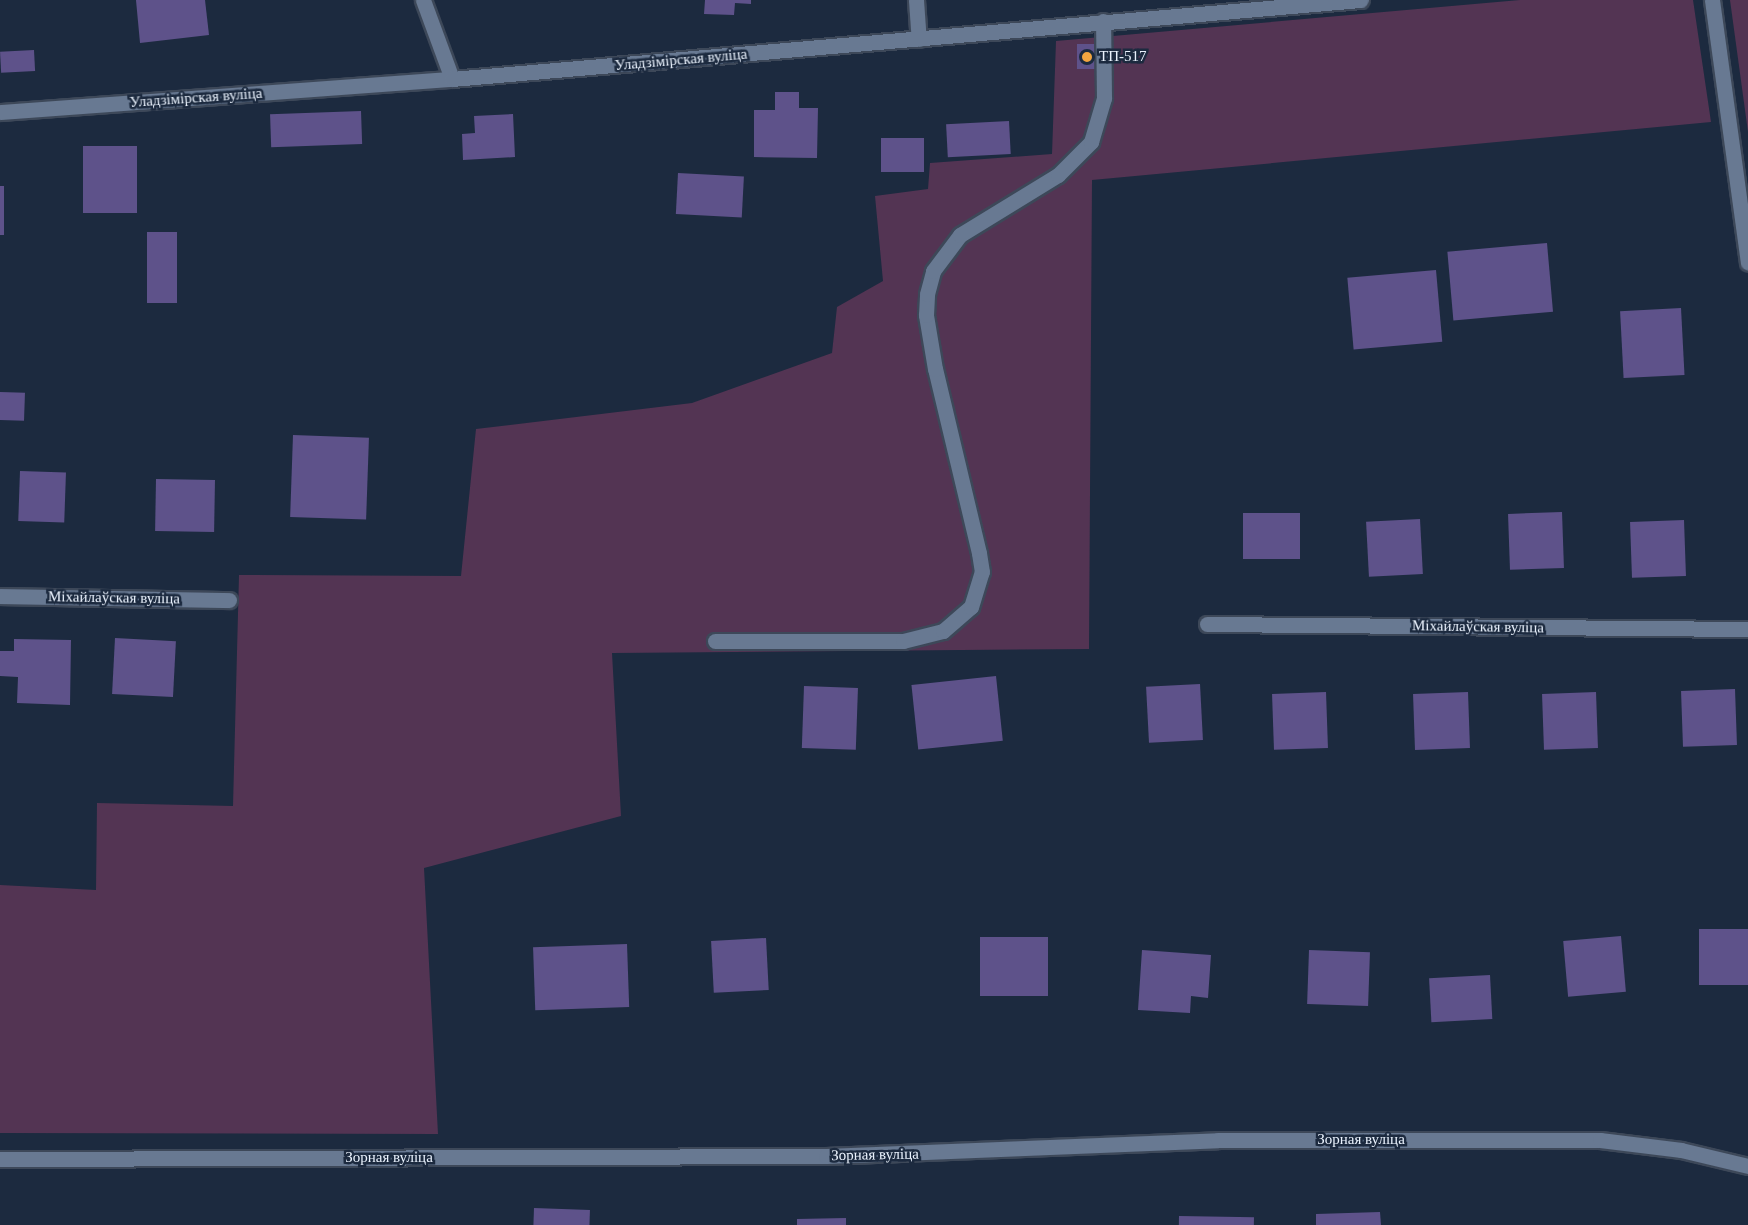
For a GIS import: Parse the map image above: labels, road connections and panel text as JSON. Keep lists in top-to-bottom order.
{
  "streets": {
    "street": ["Уладзімірская вуліца", "Міхайлаўская вуліца", "Зорная вуліца"]
  },
  "places": ["ТП-517"]
}
